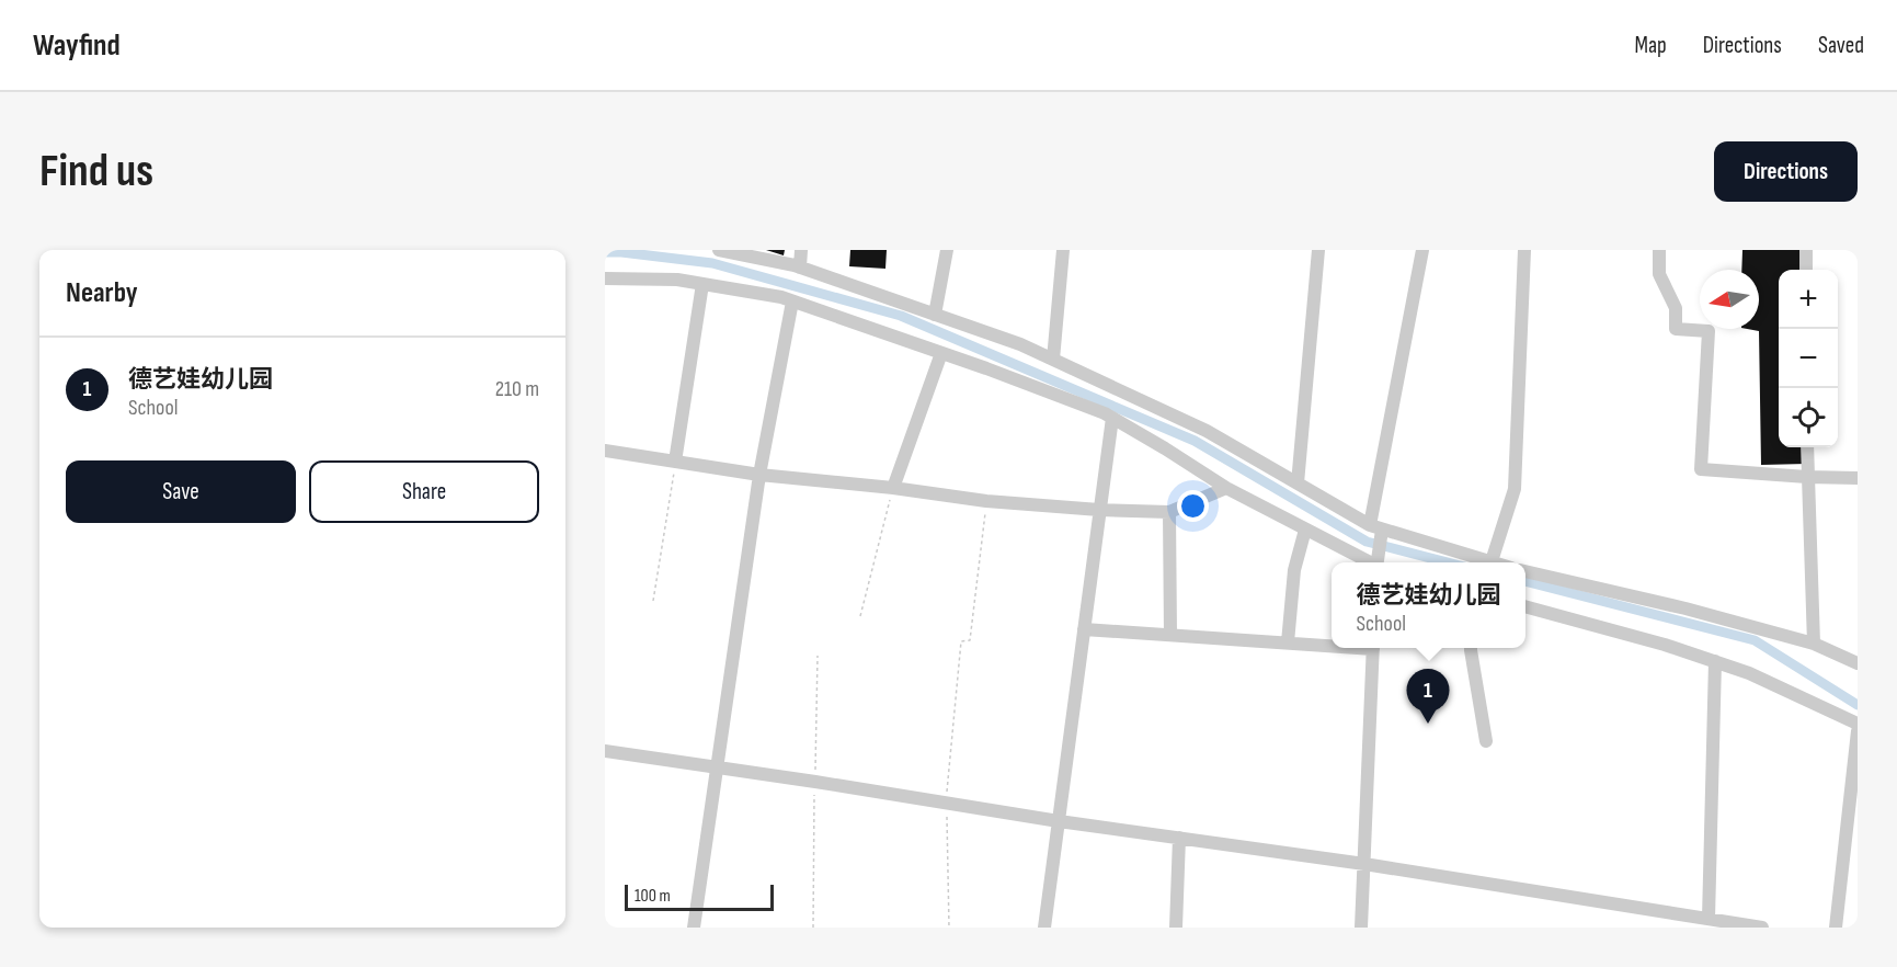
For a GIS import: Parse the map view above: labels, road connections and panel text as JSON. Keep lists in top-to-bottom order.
{
  "scale_bar": "100 m",
  "north": "left",
  "page": {
    "header": "Wayfind",
    "nav": ["Map", "Directions", "Saved"],
    "buttons": [
      "Directions",
      ["Save", "Share"]
    ],
    "title": "Find us",
    "heading": "Nearby",
    "map_buttons": ["+", "−"],
    "list": [
      {
        "mark": "1",
        "name": "德艺娃幼儿园",
        "note": "School",
        "value": "210 m"
      }
    ],
    "popup": ["德艺娃幼儿园", "School"],
    "pins": "1",
    "scale": "100 m"
  }
}
